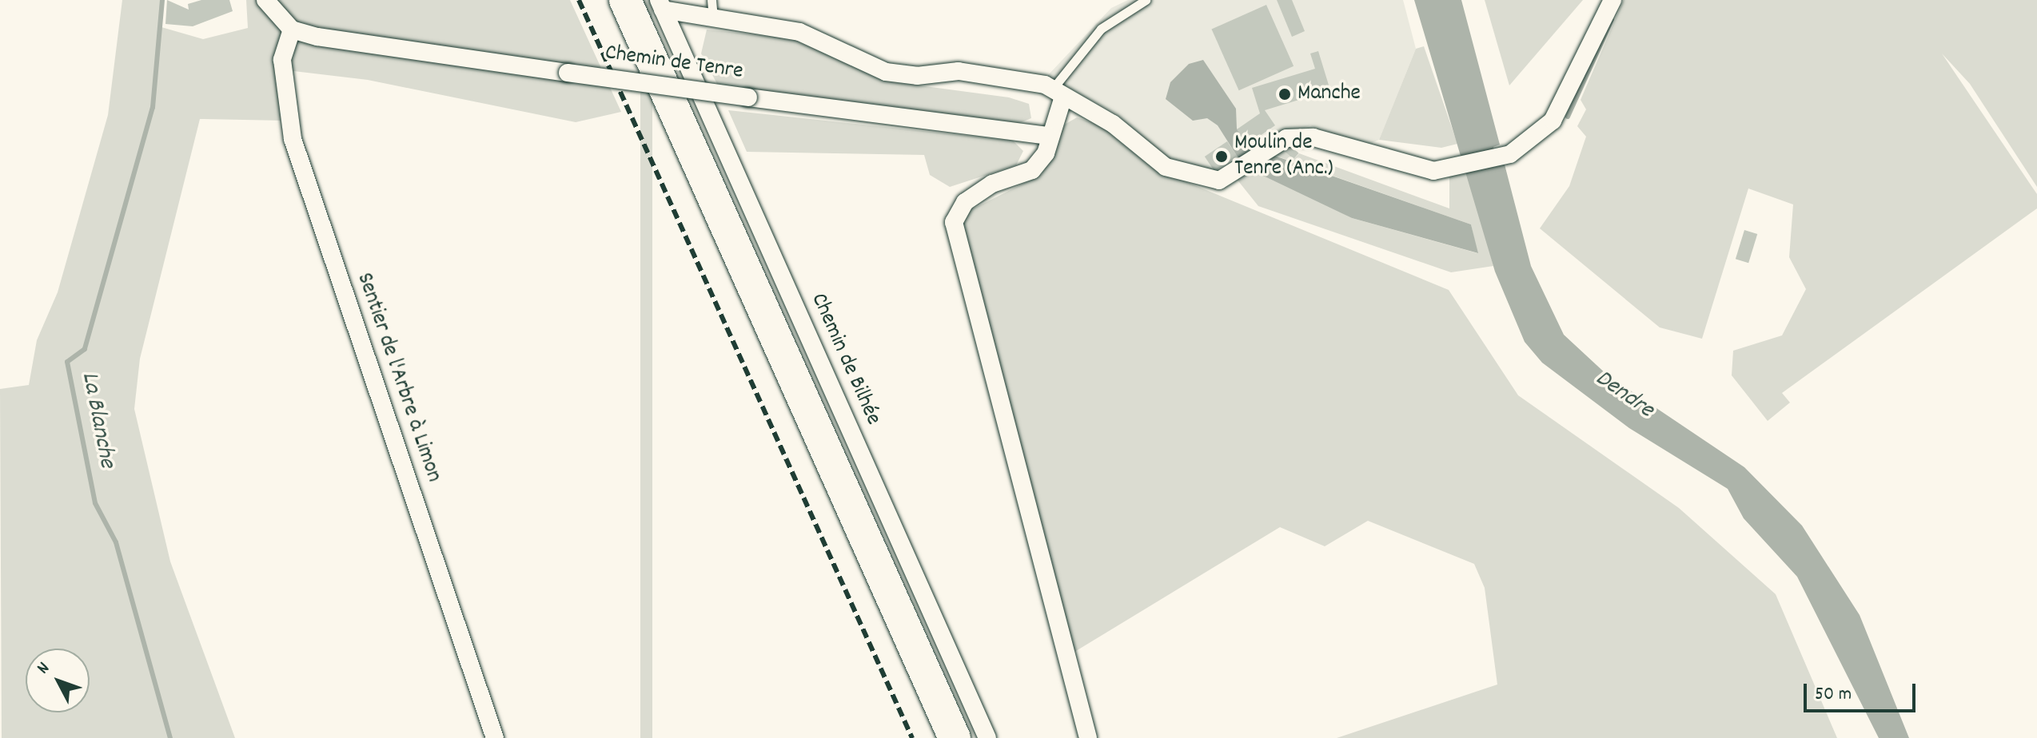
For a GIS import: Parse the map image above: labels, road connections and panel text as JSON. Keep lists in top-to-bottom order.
{
  "streets": {
    "street": ["Chemin de Tenre", "Chemin de Bilhée", "Sentier de l'Arbre à Limon"]
  },
  "crossings": [
    ["Chemin de Tenre", "Sentier de l'Arbre à Limon"]
  ],
  "water": ["Dendre", "La Blanche"],
  "places": ["Manche", "Moulin de Tenre (Anc.)"],
  "scale_bar": "50 m",
  "north": "top left"
}
